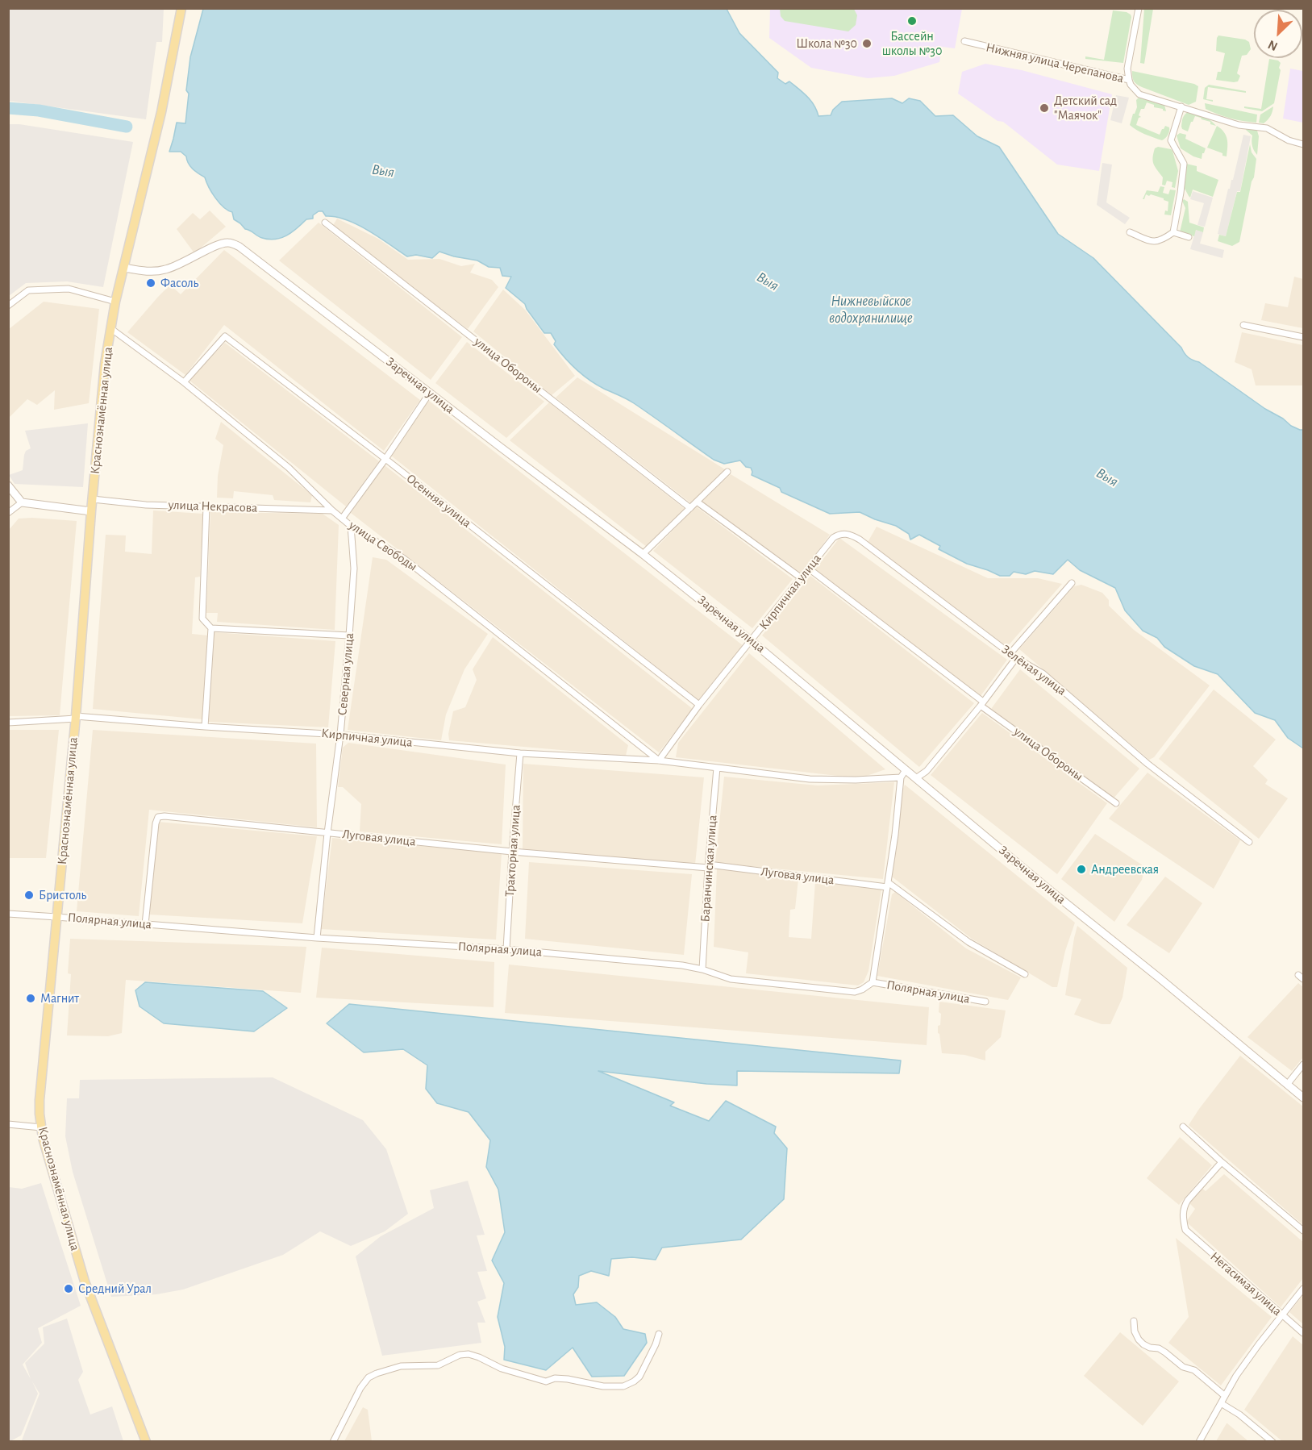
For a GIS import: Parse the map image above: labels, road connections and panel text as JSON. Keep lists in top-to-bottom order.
{
  "streets": {
    "main road": ["Краснознамённая улица"],
    "street": [
      "Нижняя улица Черепанова",
      "улица Обороны",
      "Заречная улица",
      "Осенняя улица",
      "улица Некрасова",
      "улица Свободы",
      "Кирпичная улица",
      "Зелёная улица",
      "Северная улица",
      "Луговая улица",
      "Тракторная улица",
      "Баранчинская улица",
      "Полярная улица",
      "Негасимая улица"
    ]
  },
  "crossings": [
    ["улица Обороны", "Кирпичная улица"],
    ["Заречная улица", "Краснознамённая улица"],
    ["Заречная улица", "Кирпичная улица"],
    ["Краснознамённая улица", "улица Некрасова"],
    ["Краснознамённая улица", "улица Свободы"],
    ["Краснознамённая улица", "Кирпичная улица"],
    ["Краснознамённая улица", "Полярная улица"],
    ["Осенняя улица", "улица Свободы"],
    ["Осенняя улица", "Кирпичная улица"],
    ["улица Некрасова", "улица Свободы"],
    ["улица Свободы", "Кирпичная улица"],
    ["улица Свободы", "Северная улица"],
    ["Кирпичная улица", "Зелёная улица"],
    ["Кирпичная улица", "Северная улица"],
    ["Кирпичная улица", "Тракторная улица"],
    ["Кирпичная улица", "Баранчинская улица"],
    ["Северная улица", "Луговая улица"],
    ["Северная улица", "Полярная улица"],
    ["Луговая улица", "Тракторная улица"],
    ["Луговая улица", "Баранчинская улица"],
    ["Луговая улица", "Полярная улица"],
    ["Тракторная улица", "Полярная улица"],
    ["Баранчинская улица", "Полярная улица"]
  ],
  "water": ["Выя", "Нижневыйское водохранилище"],
  "places": [
    "Бассейн школы №30",
    "Школа №30",
    "Детский сад \"Маячок\"",
    "Фасоль",
    "Андреевская",
    "Бристоль",
    "Магнит",
    "Средний Урал"
  ],
  "north": "bottom left"
}
